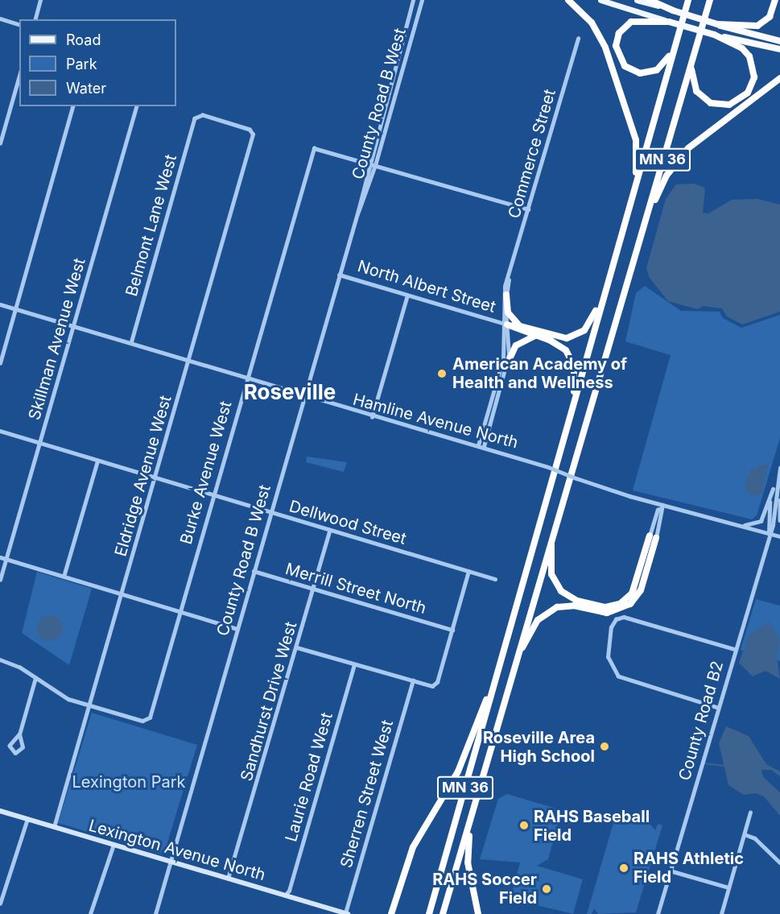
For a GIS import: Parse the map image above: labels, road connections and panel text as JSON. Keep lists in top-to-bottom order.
{
  "streets": {
    "highway": ["MN 36"],
    "main road": ["Lexington Avenue North"],
    "street": [
      "County Road B West",
      "Commerce Street",
      "Belmont Lane West",
      "North Albert Street",
      "Skillman Avenue West",
      "Hamline Avenue North",
      "Burke Avenue West",
      "Eldridge Avenue West",
      "Dellwood Street",
      "Merrill Street North",
      "Sandhurst Drive West",
      "County Road B2",
      "Laurie Road West",
      "Sherren Street West"
    ]
  },
  "crossings": [
    ["County Road B West", "North Albert Street"],
    ["County Road B West", "Hamline Avenue North"],
    ["County Road B West", "Burke Avenue West"],
    ["County Road B West", "Dellwood Street"],
    ["County Road B West", "Merrill Street North"],
    ["County Road B West", "Lexington Avenue North"],
    ["Commerce Street", "North Albert Street"],
    ["Commerce Street", "Hamline Avenue North"],
    ["Belmont Lane West", "Hamline Avenue North"],
    ["Belmont Lane West", "Eldridge Avenue West"],
    ["Skillman Avenue West", "Hamline Avenue North"],
    ["Skillman Avenue West", "Dellwood Street"],
    ["Hamline Avenue North", "Burke Avenue West"],
    ["Hamline Avenue North", "Eldridge Avenue West"],
    ["Hamline Avenue North", "County Road B2"],
    ["Burke Avenue West", "Eldridge Avenue West"],
    ["Burke Avenue West", "Dellwood Street"],
    ["Eldridge Avenue West", "Dellwood Street"],
    ["Eldridge Avenue West", "Lexington Avenue North"],
    ["Dellwood Street", "Sandhurst Drive West"],
    ["Merrill Street North", "Sandhurst Drive West"],
    ["Sandhurst Drive West", "Lexington Avenue North"],
    ["Laurie Road West", "Lexington Avenue North"],
    ["Sherren Street West", "Lexington Avenue North"]
  ],
  "districts": ["Roseville"],
  "parks": ["Lexington Park"],
  "places": [
    "American Academy of Health and Wellness",
    "Roseville Area High School",
    "RAHS Baseball Field",
    "RAHS Athletic Field",
    "RAHS Soccer Field"
  ],
  "legend": ["Road", "Park", "Water"]
}
